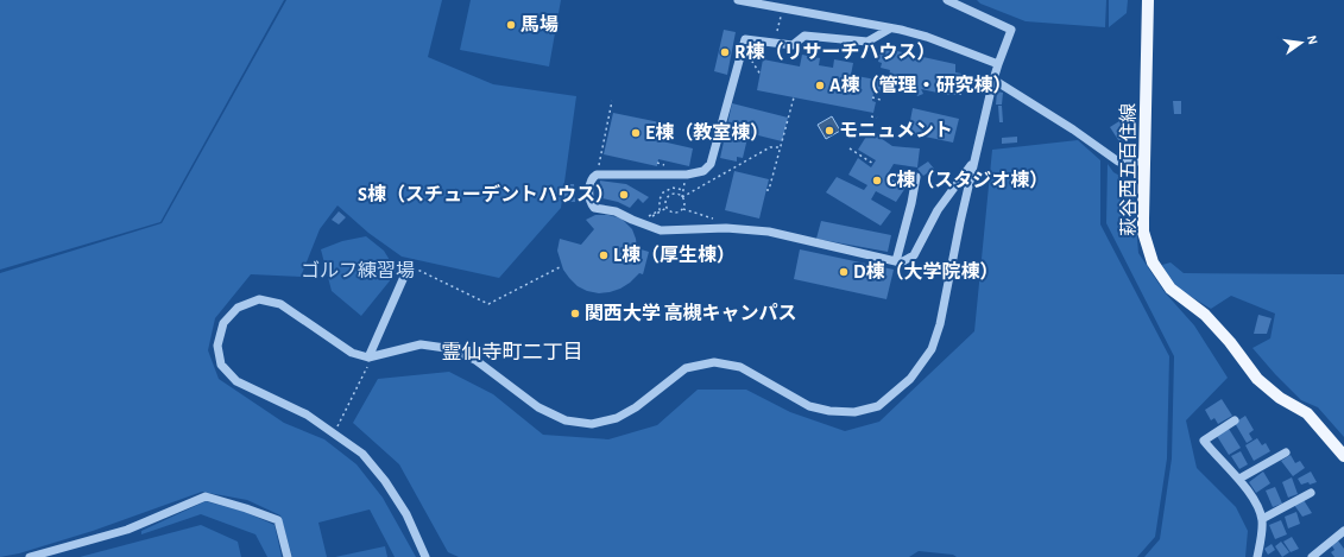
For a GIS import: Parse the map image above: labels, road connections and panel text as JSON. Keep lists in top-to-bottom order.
{
  "streets": {
    "main road": ["萩谷西五百住線"]
  },
  "districts": ["霊仙寺町二丁目"],
  "parks": ["ゴルフ練習場"],
  "places": [
    "馬場",
    "R棟（リサーチハウス）",
    "A棟（管理・研究棟）",
    "モニュメント",
    "E棟（教室棟）",
    "C棟（スタジオ棟）",
    "S棟（スチューデントハウス）",
    "L棟（厚生棟）",
    "D棟（大学院棟）",
    "関西大学 高槻キャンパス"
  ],
  "north": "right"
}
